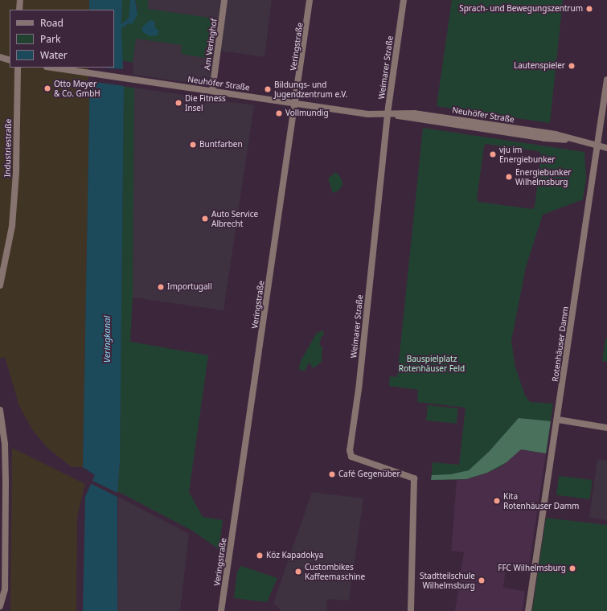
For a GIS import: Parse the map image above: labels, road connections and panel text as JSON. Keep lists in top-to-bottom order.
{
  "streets": {
    "street": [
      "Am Veringhof",
      "Veringstraße",
      "Weimarer Straße",
      "Neuhöfer Straße",
      "Industriestraße",
      "Rotenhäuser Damm"
    ]
  },
  "crossings": [
    ["Am Veringhof", "Neuhöfer Straße"],
    ["Veringstraße", "Neuhöfer Straße"],
    ["Weimarer Straße", "Neuhöfer Straße"],
    ["Neuhöfer Straße", "Rotenhäuser Damm"]
  ],
  "water": ["Veringkanal"],
  "parks": ["Bauspielplatz Rotenhäuser Feld"],
  "places": [
    "Sprach- und Bewegungszentrum",
    "Lautenspieler",
    "Otto Meyer & Co. GmbH",
    "Bildungs- und Jugendzentrum e.V.",
    "Die Fitness Insel",
    "Vollmundig",
    "Buntfarben",
    "vju im Energiebunker",
    "Energiebunker Wilhelmsburg",
    "Auto Service Albrecht",
    "Importugall",
    "Café Gegenüber",
    "Kita Rotenhäuser Damm",
    "Köz Kapadokya",
    "FFC Wilhelmsburg",
    "Custombikes Kaffeemaschine",
    "Stadtteilschule Wilhelmsburg"
  ],
  "legend": ["Road", "Park", "Water"]
}
